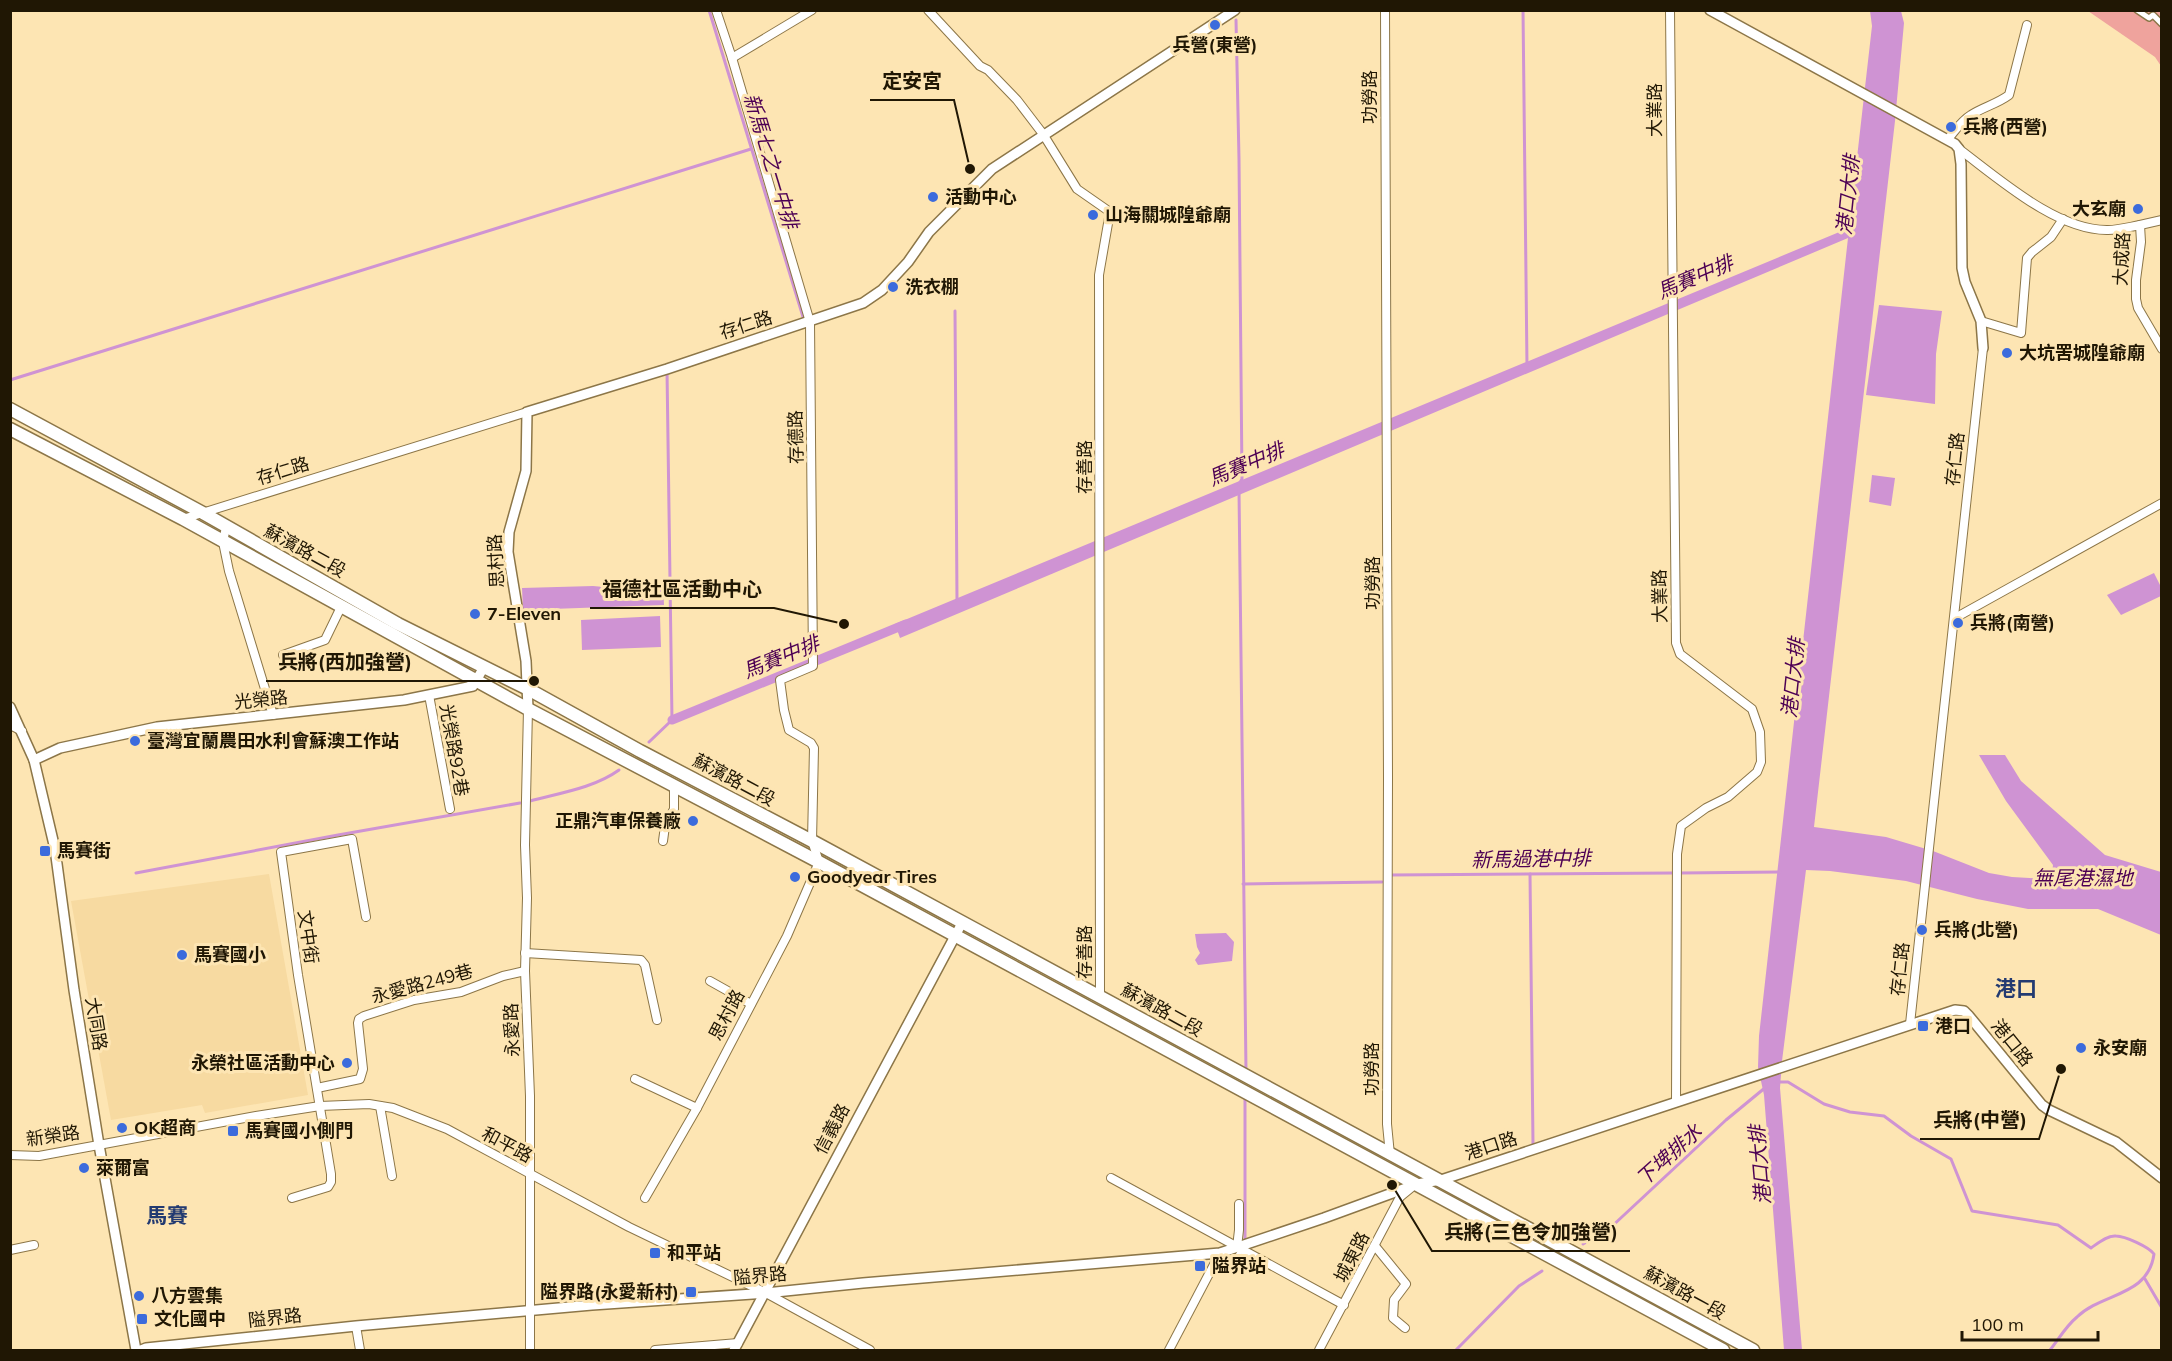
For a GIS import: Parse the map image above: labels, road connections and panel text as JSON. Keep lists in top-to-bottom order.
{
  "streets": {
    "main road": ["蘇濱路二段", "蘇濱路一段"],
    "street": [
      "功勞路",
      "大業路",
      "大成路",
      "存仁路",
      "存德路",
      "存善路",
      "思村路",
      "光榮路",
      "光榮路92巷",
      "文中街",
      "永愛路249巷",
      "大同路",
      "永愛路",
      "港口路",
      "信義路",
      "新榮路",
      "和平路",
      "城東路",
      "隘界路"
    ]
  },
  "crossings": [
    ["功勞路", "蘇濱路二段"],
    ["大業路", "港口路"],
    ["大成路", "存仁路"],
    ["存仁路", "存德路"],
    ["存仁路", "存善路"],
    ["存仁路", "蘇濱路二段"],
    ["存仁路", "思村路"],
    ["存仁路", "港口路"],
    ["存德路", "蘇濱路二段"],
    ["存善路", "蘇濱路二段"],
    ["蘇濱路二段", "思村路"],
    ["蘇濱路二段", "光榮路"],
    ["蘇濱路二段", "永愛路"],
    ["蘇濱路二段", "港口路"],
    ["蘇濱路二段", "信義路"],
    ["蘇濱路二段", "城東路"],
    ["蘇濱路二段", "蘇濱路一段"],
    ["思村路", "永愛路"],
    ["光榮路", "光榮路92巷"],
    ["光榮路", "大同路"],
    ["文中街", "永愛路249巷"],
    ["文中街", "和平路"],
    ["永愛路249巷", "永愛路"],
    ["大同路", "新榮路"],
    ["大同路", "和平路"],
    ["永愛路", "和平路"],
    ["永愛路", "隘界路"],
    ["港口路", "城東路"],
    ["港口路", "隘界路"],
    ["港口路", "蘇濱路一段"],
    ["信義路", "和平路"],
    ["信義路", "隘界路"],
    ["新榮路", "和平路"],
    ["和平路", "隘界路"],
    ["城東路", "蘇濱路一段"]
  ],
  "districts": ["港口", "馬賽"],
  "water": [
    "新馬七之一中排",
    "港口大排",
    "馬賽中排",
    "新馬過港中排",
    "無尾港濕地",
    "下埤排水"
  ],
  "places": {
    "other": [
      "兵營(東營)",
      "兵將(西營)",
      "定安宮",
      "活動中心",
      "大玄廟",
      "山海關城隍爺廟",
      "洗衣棚",
      "大坑罟城隍爺廟",
      "7-Eleven",
      "兵將(南營)",
      "福德社區活動中心",
      "兵將(西加強營)",
      "臺灣宜蘭農田水利會蘇澳工作站",
      "正鼎汽車保養廠",
      "Goodyear Tires",
      "兵將(北營)",
      "馬賽國小",
      "永安廟",
      "永榮社區活動中心",
      "兵將(中營)",
      "OK超商",
      "萊爾富",
      "兵將(三色令加強營)",
      "八方雲集"
    ],
    "transit": [
      "馬賽街",
      "港口",
      "馬賽國小側門",
      "和平站",
      "隘界站",
      "隘界路(永愛新村)",
      "文化國中"
    ]
  },
  "scale_bar": "100 m"
}
